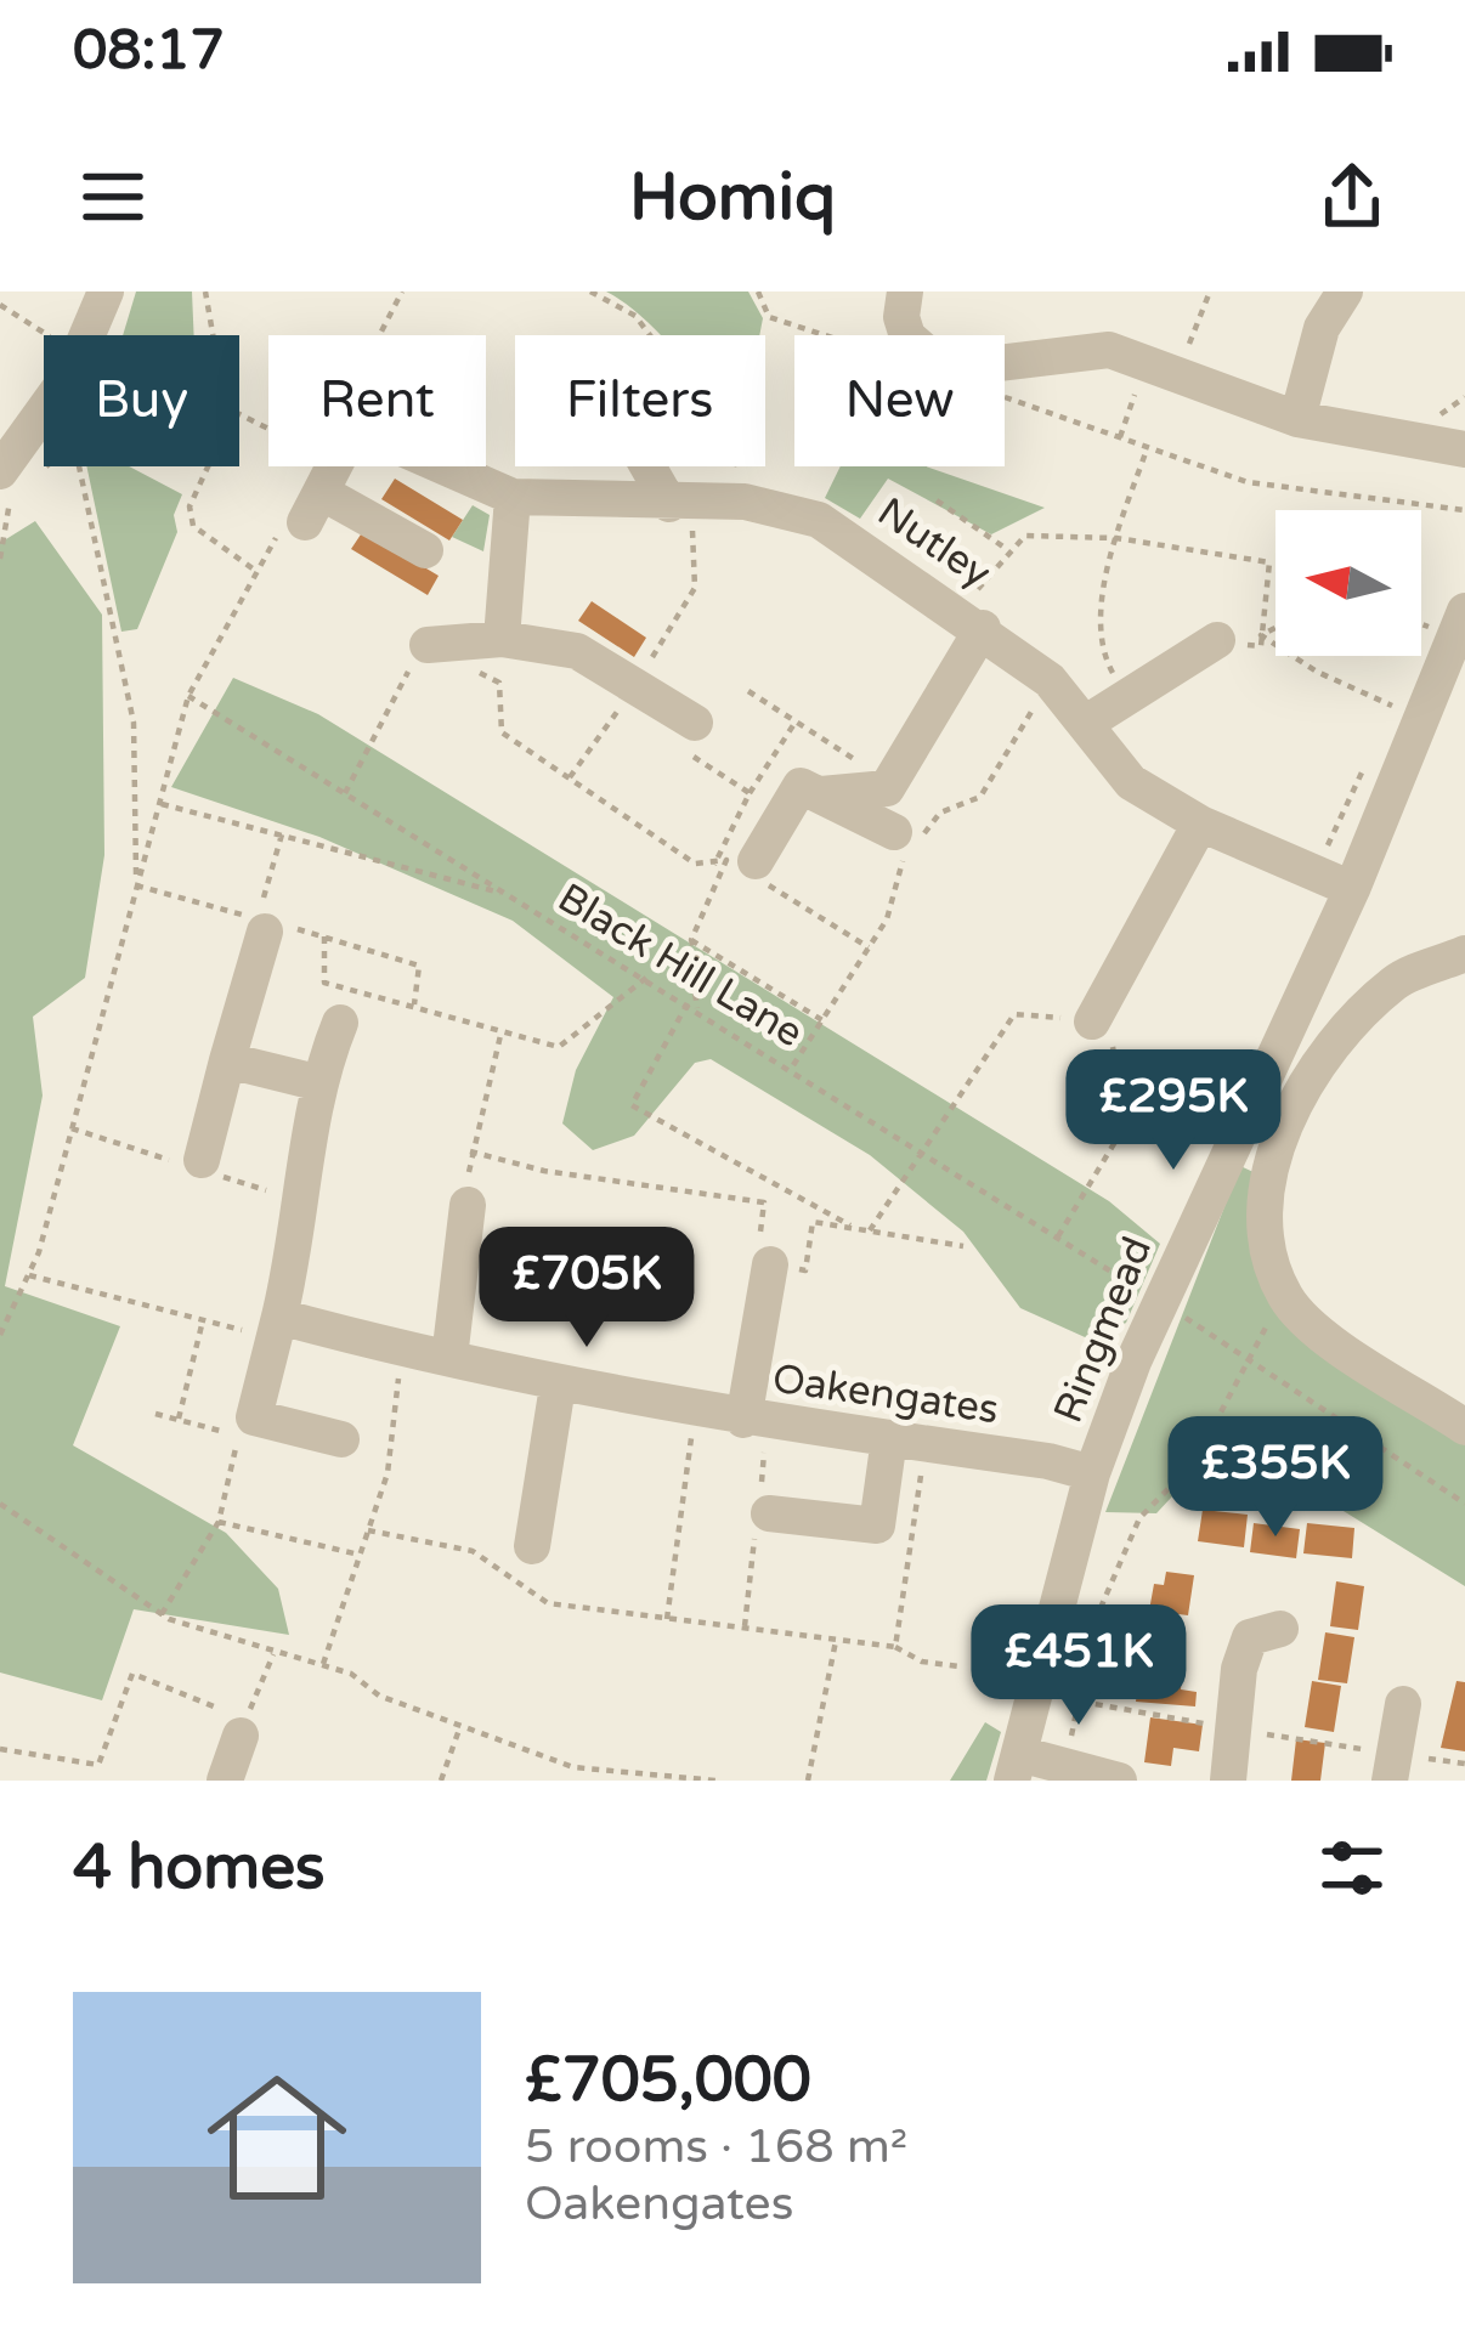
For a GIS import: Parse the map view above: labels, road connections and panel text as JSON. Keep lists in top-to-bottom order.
{
  "streets": {
    "street": ["Nutley", "Ringmead", "Oakengates"],
    "path": ["Black Hill Lane"]
  },
  "crossings": [
    ["Nutley", "Ringmead"],
    ["Ringmead", "Oakengates"]
  ],
  "north": "left",
  "page": {
    "status": "08:17",
    "header": "Homiq",
    "chip": [
      "Buy",
      "Rent",
      "Filters",
      "New"
    ],
    "price": [
      "£295K",
      "£705K",
      "£355K",
      "£451K"
    ],
    "heading": "4 homes",
    "list": [
      {
        "name": "£705,000",
        "note": "5 rooms · 168 m² · Oakengates"
      }
    ]
  }
}
